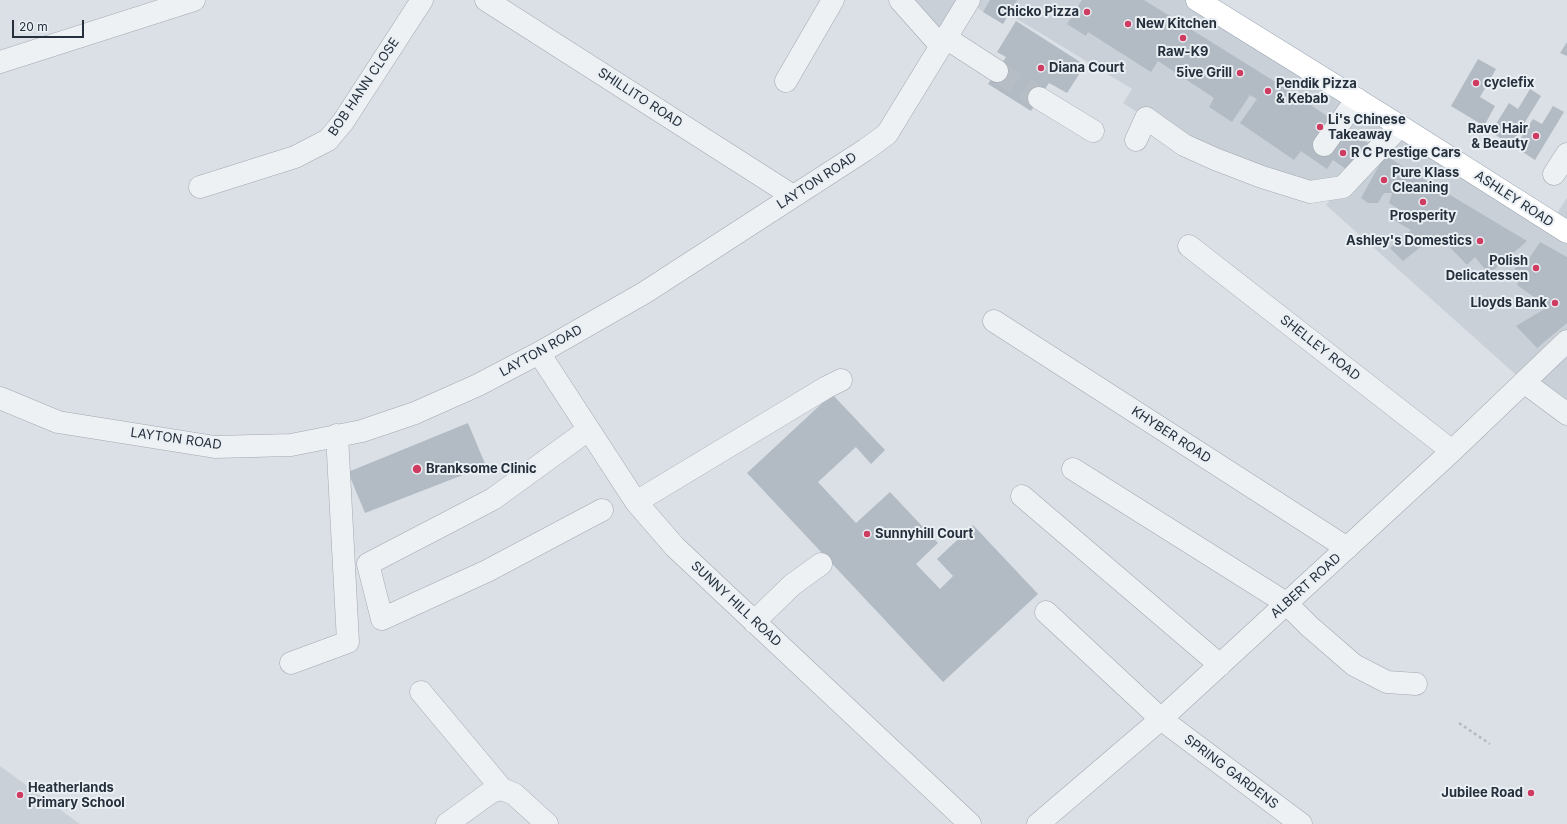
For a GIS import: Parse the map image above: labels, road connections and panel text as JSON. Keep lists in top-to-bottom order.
{
  "streets": {
    "main road": ["ASHLEY ROAD"],
    "street": [
      "BOB HANN CLOSE",
      "SHILLITO ROAD",
      "LAYTON ROAD",
      "SHELLEY ROAD",
      "KHYBER ROAD",
      "ALBERT ROAD",
      "SUNNY HILL ROAD",
      "SPRING GARDENS"
    ]
  },
  "crossings": [
    ["SHILLITO ROAD", "LAYTON ROAD"],
    ["LAYTON ROAD", "SUNNY HILL ROAD"],
    ["SHELLEY ROAD", "ALBERT ROAD"],
    ["KHYBER ROAD", "ALBERT ROAD"],
    ["ALBERT ROAD", "SPRING GARDENS"]
  ],
  "places": [
    "Chicko Pizza",
    "New Kitchen",
    "Raw-K9",
    "Diana Court",
    "5ive Grill",
    "cyclefix",
    "Pendik Pizza & Kebab",
    "Li's Chinese Takeaway",
    "Rave Hair & Beauty",
    "R C Prestige Cars",
    "Pure Klass Cleaning",
    "Prosperity",
    "Ashley's Domestics",
    "Polish Delicatessen",
    "Lloyds Bank",
    "Branksome Clinic",
    "Sunnyhill Court",
    "Jubilee Road",
    "Heatherlands Primary School"
  ],
  "scale_bar": "20 m"
}
